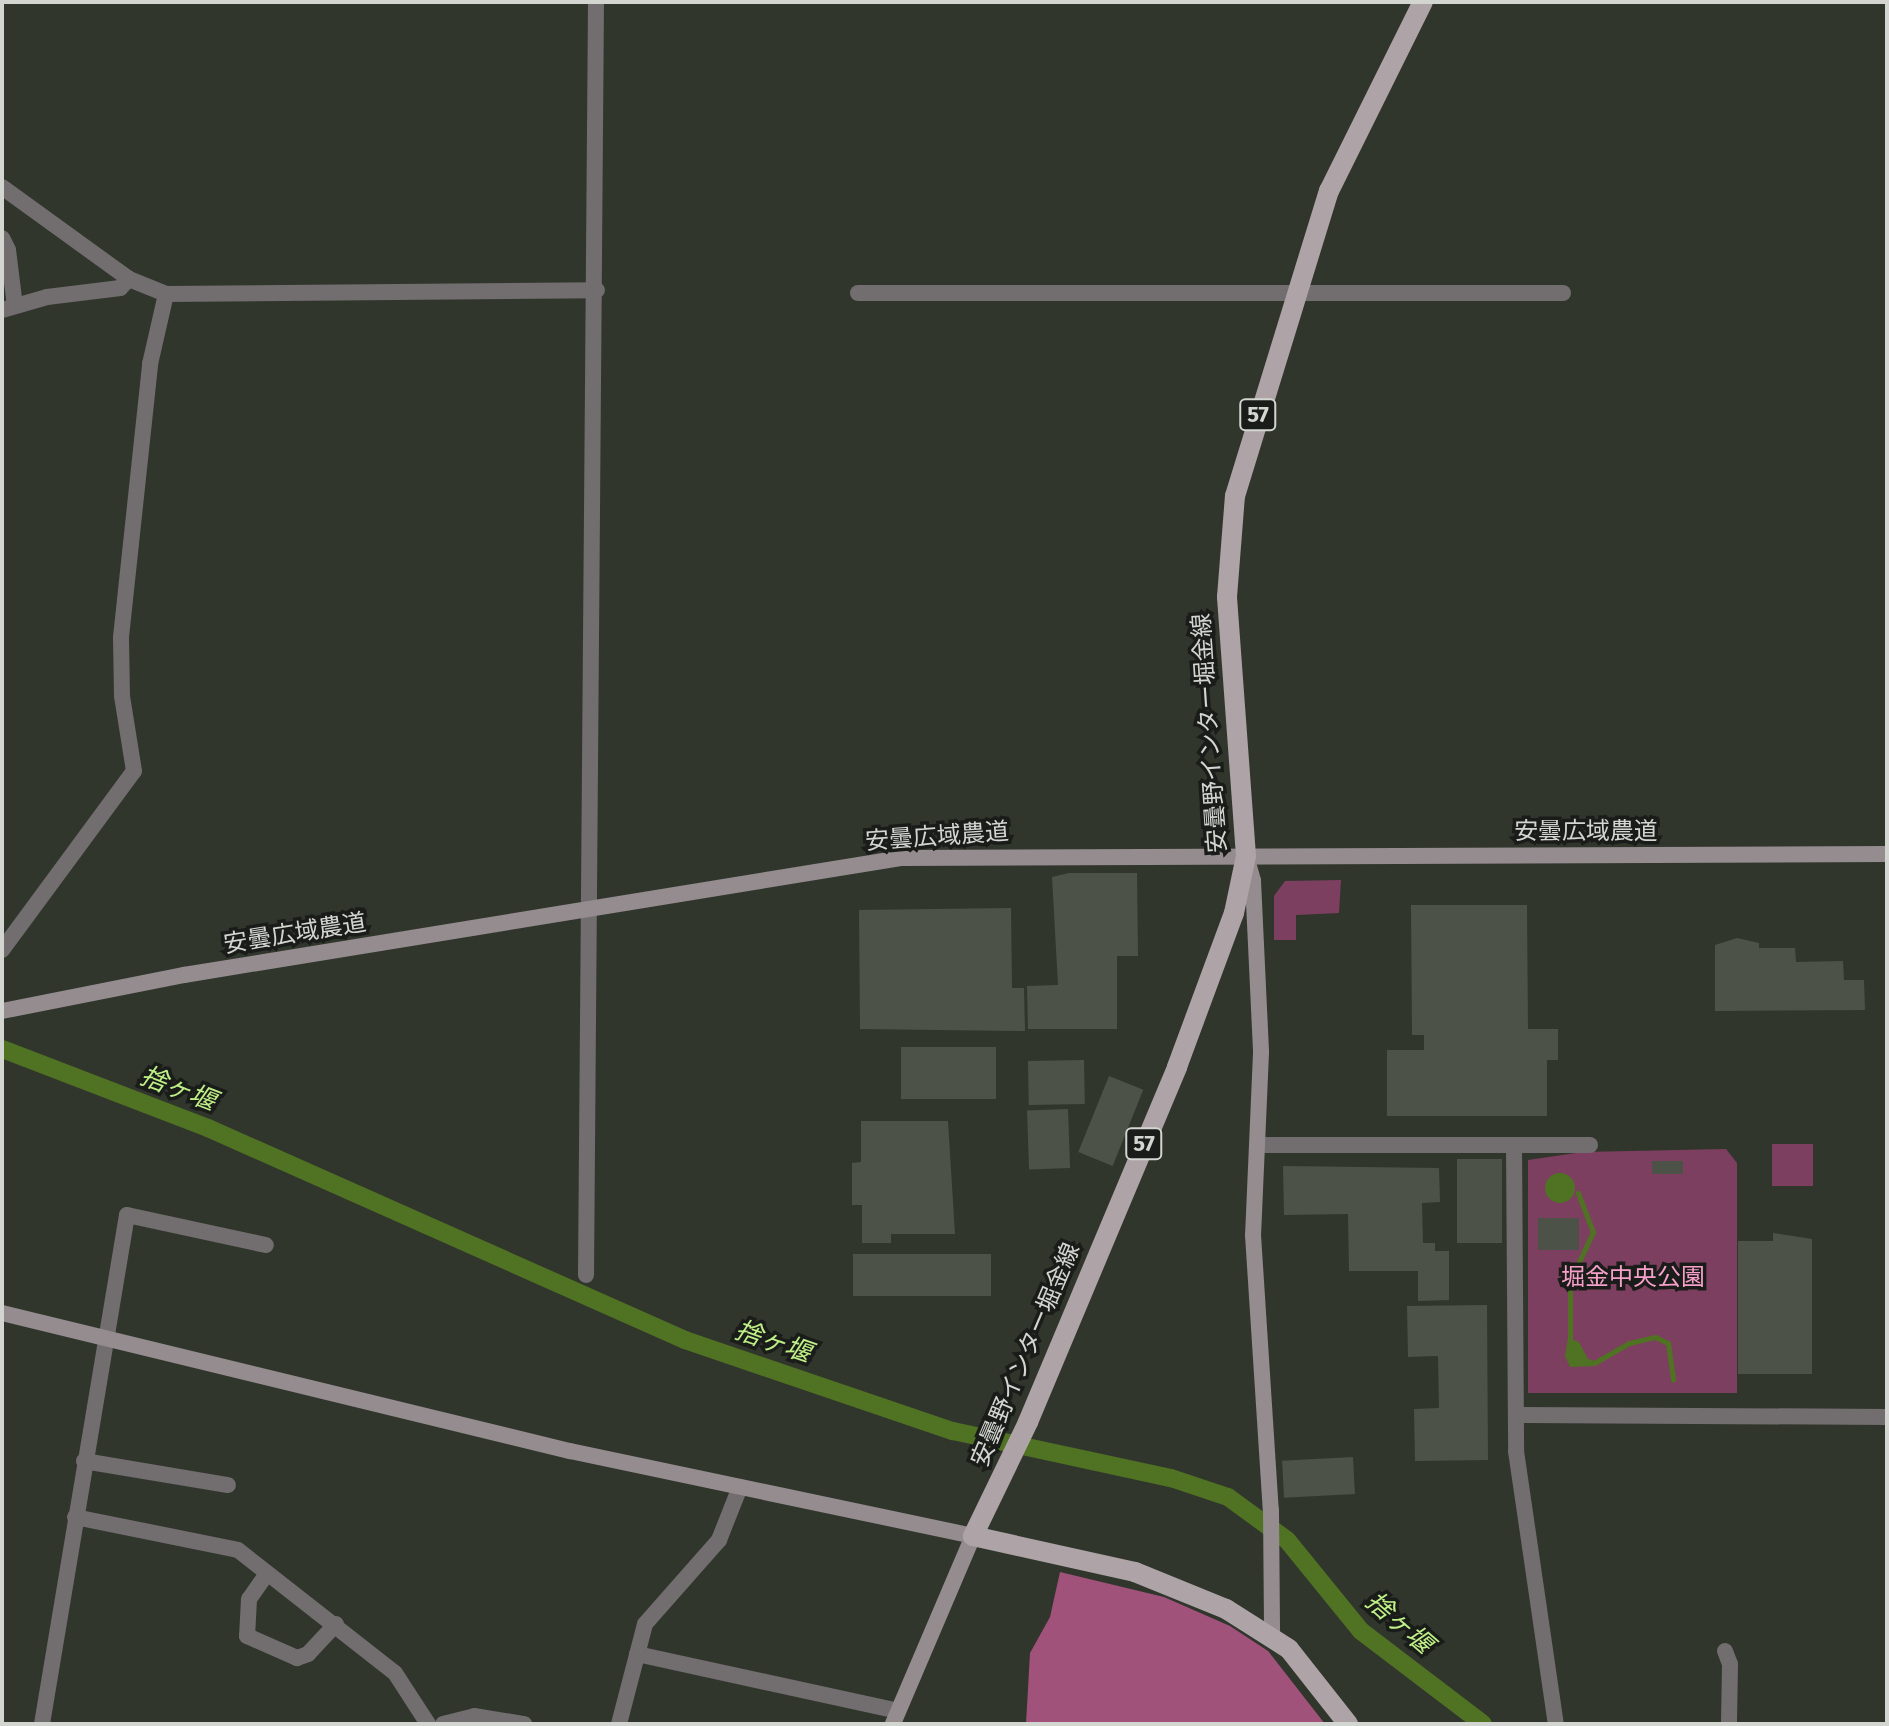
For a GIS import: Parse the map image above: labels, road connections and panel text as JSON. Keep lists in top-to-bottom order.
{
  "streets": {
    "main road": ["57", "安曇野インター堀金線"],
    "street": ["安曇広域農道"]
  },
  "crossings": [
    ["安曇野インター堀金線", "安曇広域農道"]
  ],
  "water": ["捨ヶ堰"],
  "parks": ["堀金中央公園"]
}
